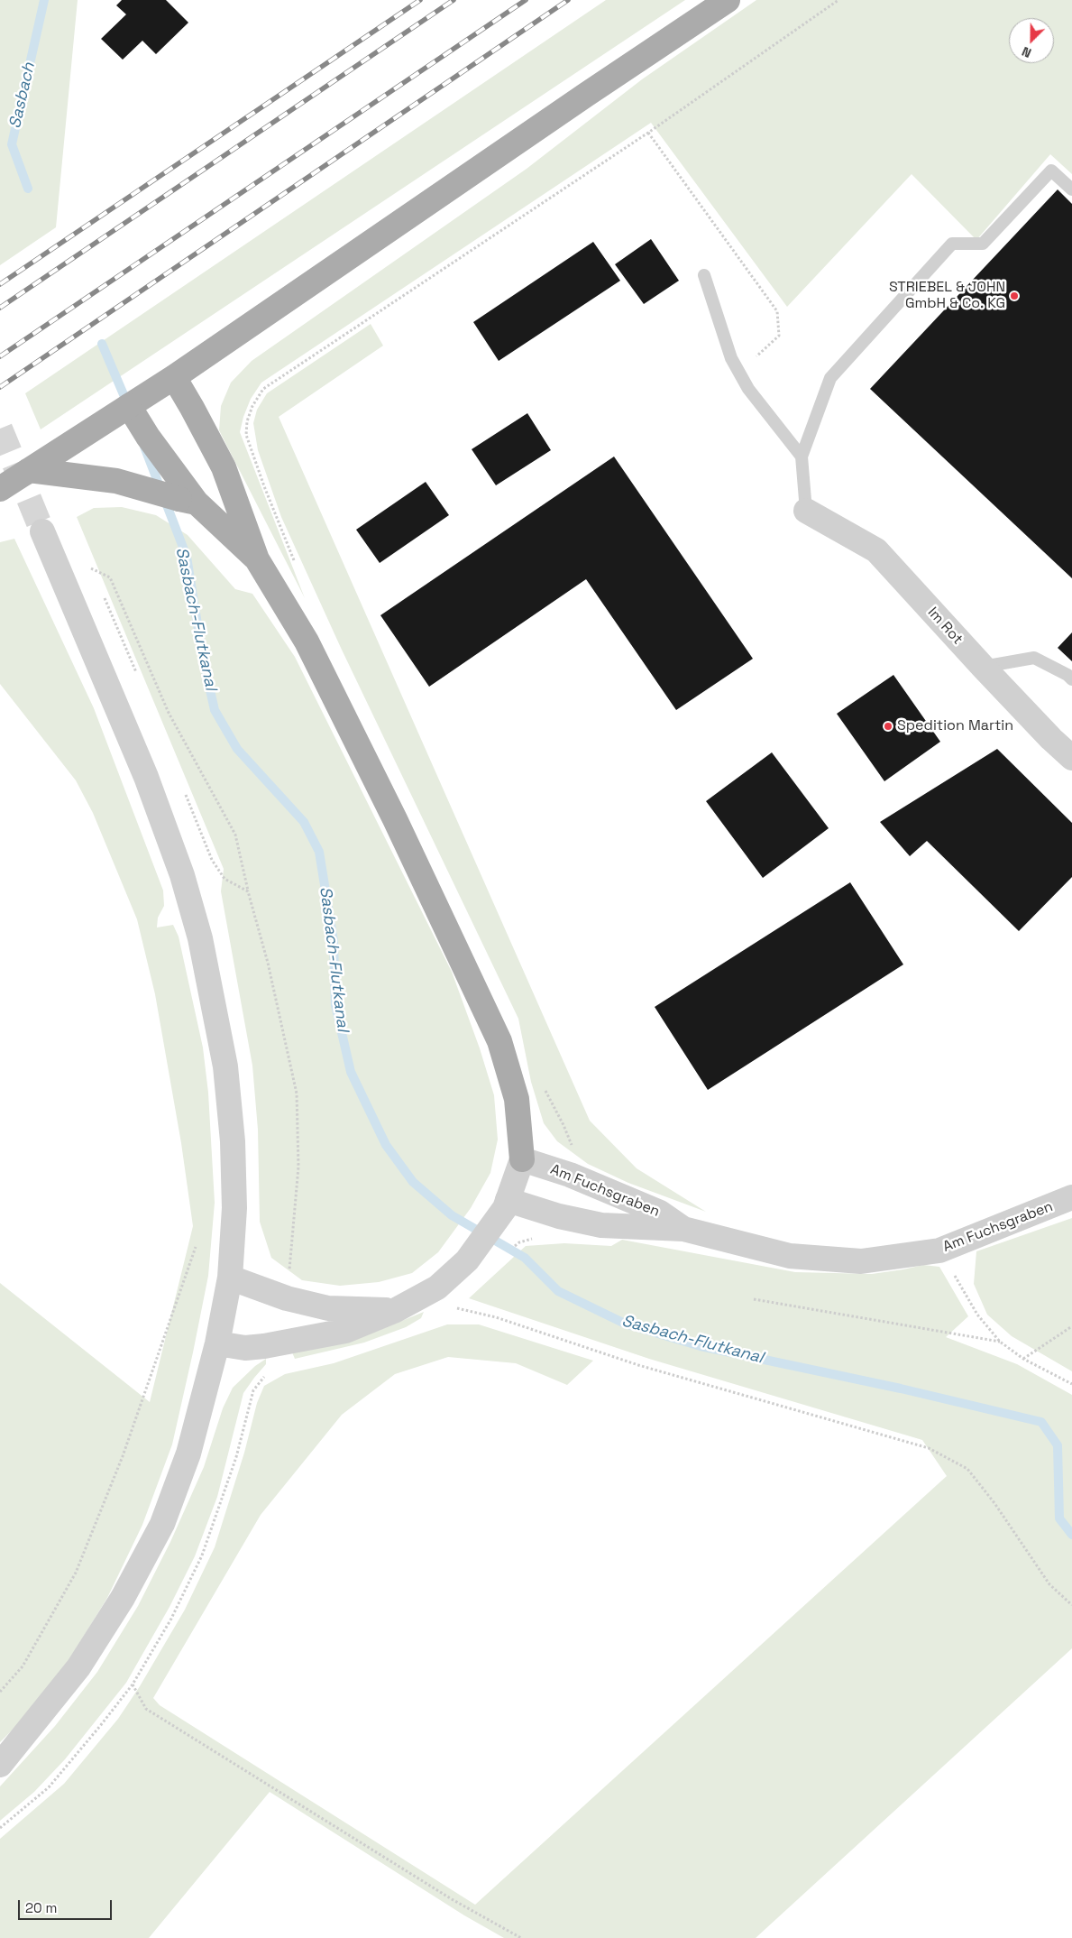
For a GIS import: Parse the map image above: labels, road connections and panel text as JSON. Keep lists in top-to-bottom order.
{
  "streets": {
    "street": ["Im Rot", "Am Fuchsgraben"]
  },
  "water": ["Sasbach", "Sasbach-Flutkanal"],
  "places": ["STRIEBEL & JOHN GmbH & Co. KG", "Spedition Martin"],
  "scale_bar": "20 m",
  "north": "bottom left"
}
